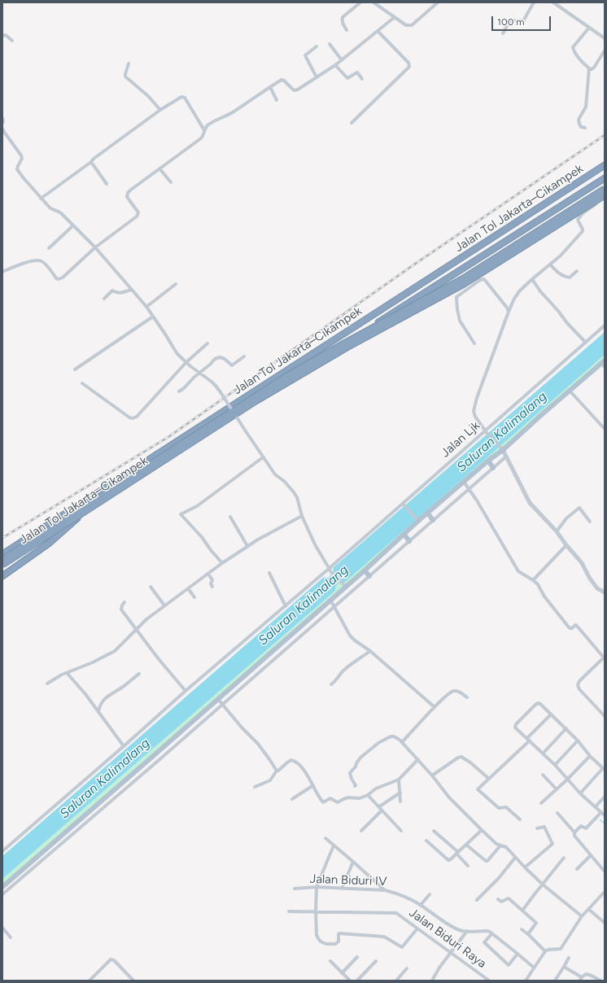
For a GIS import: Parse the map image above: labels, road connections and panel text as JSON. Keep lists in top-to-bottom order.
{
  "streets": {
    "highway": ["Jalan Tol Jakarta–Cikampek"],
    "street": ["Jalan Ljk", "Jalan Biduri IV", "Jalan Biduri Raya"]
  },
  "water": ["Saluran Kalimalang"],
  "scale_bar": "100 m"
}
